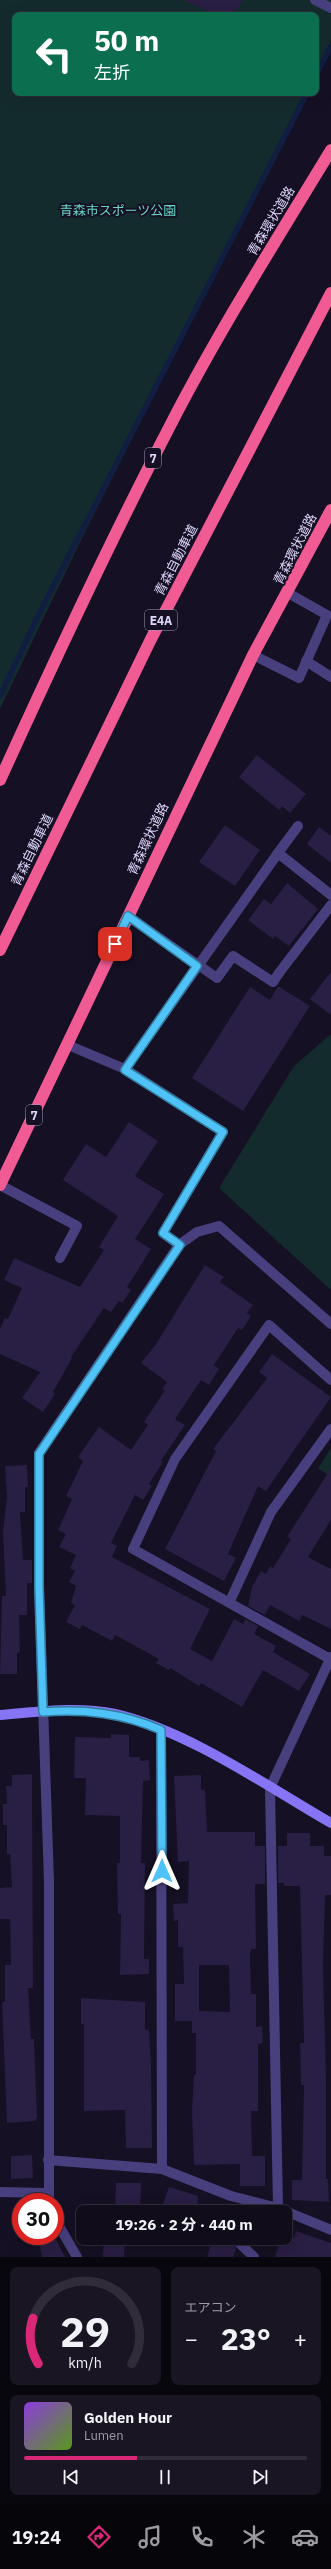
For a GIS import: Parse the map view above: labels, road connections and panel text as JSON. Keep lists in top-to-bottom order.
{
  "streets": {
    "highway": [
      "青森環状道路",
      "7",
      "青森自動車道",
      "E4A"
    ]
  },
  "parks": ["青森市スポーツ公園"],
  "page": {
    "turn": ["50 m", "左折"],
    "limit": "30",
    "trip": "19:26 · 2 分 · 440 m",
    "tile": "エアコン",
    "heat": ["−", "23°", "+"],
    "song": ["Golden Hour", "Lumen"],
    "tabs": "19:24",
    "gauge": ["29", "km/h"]
  }
}
